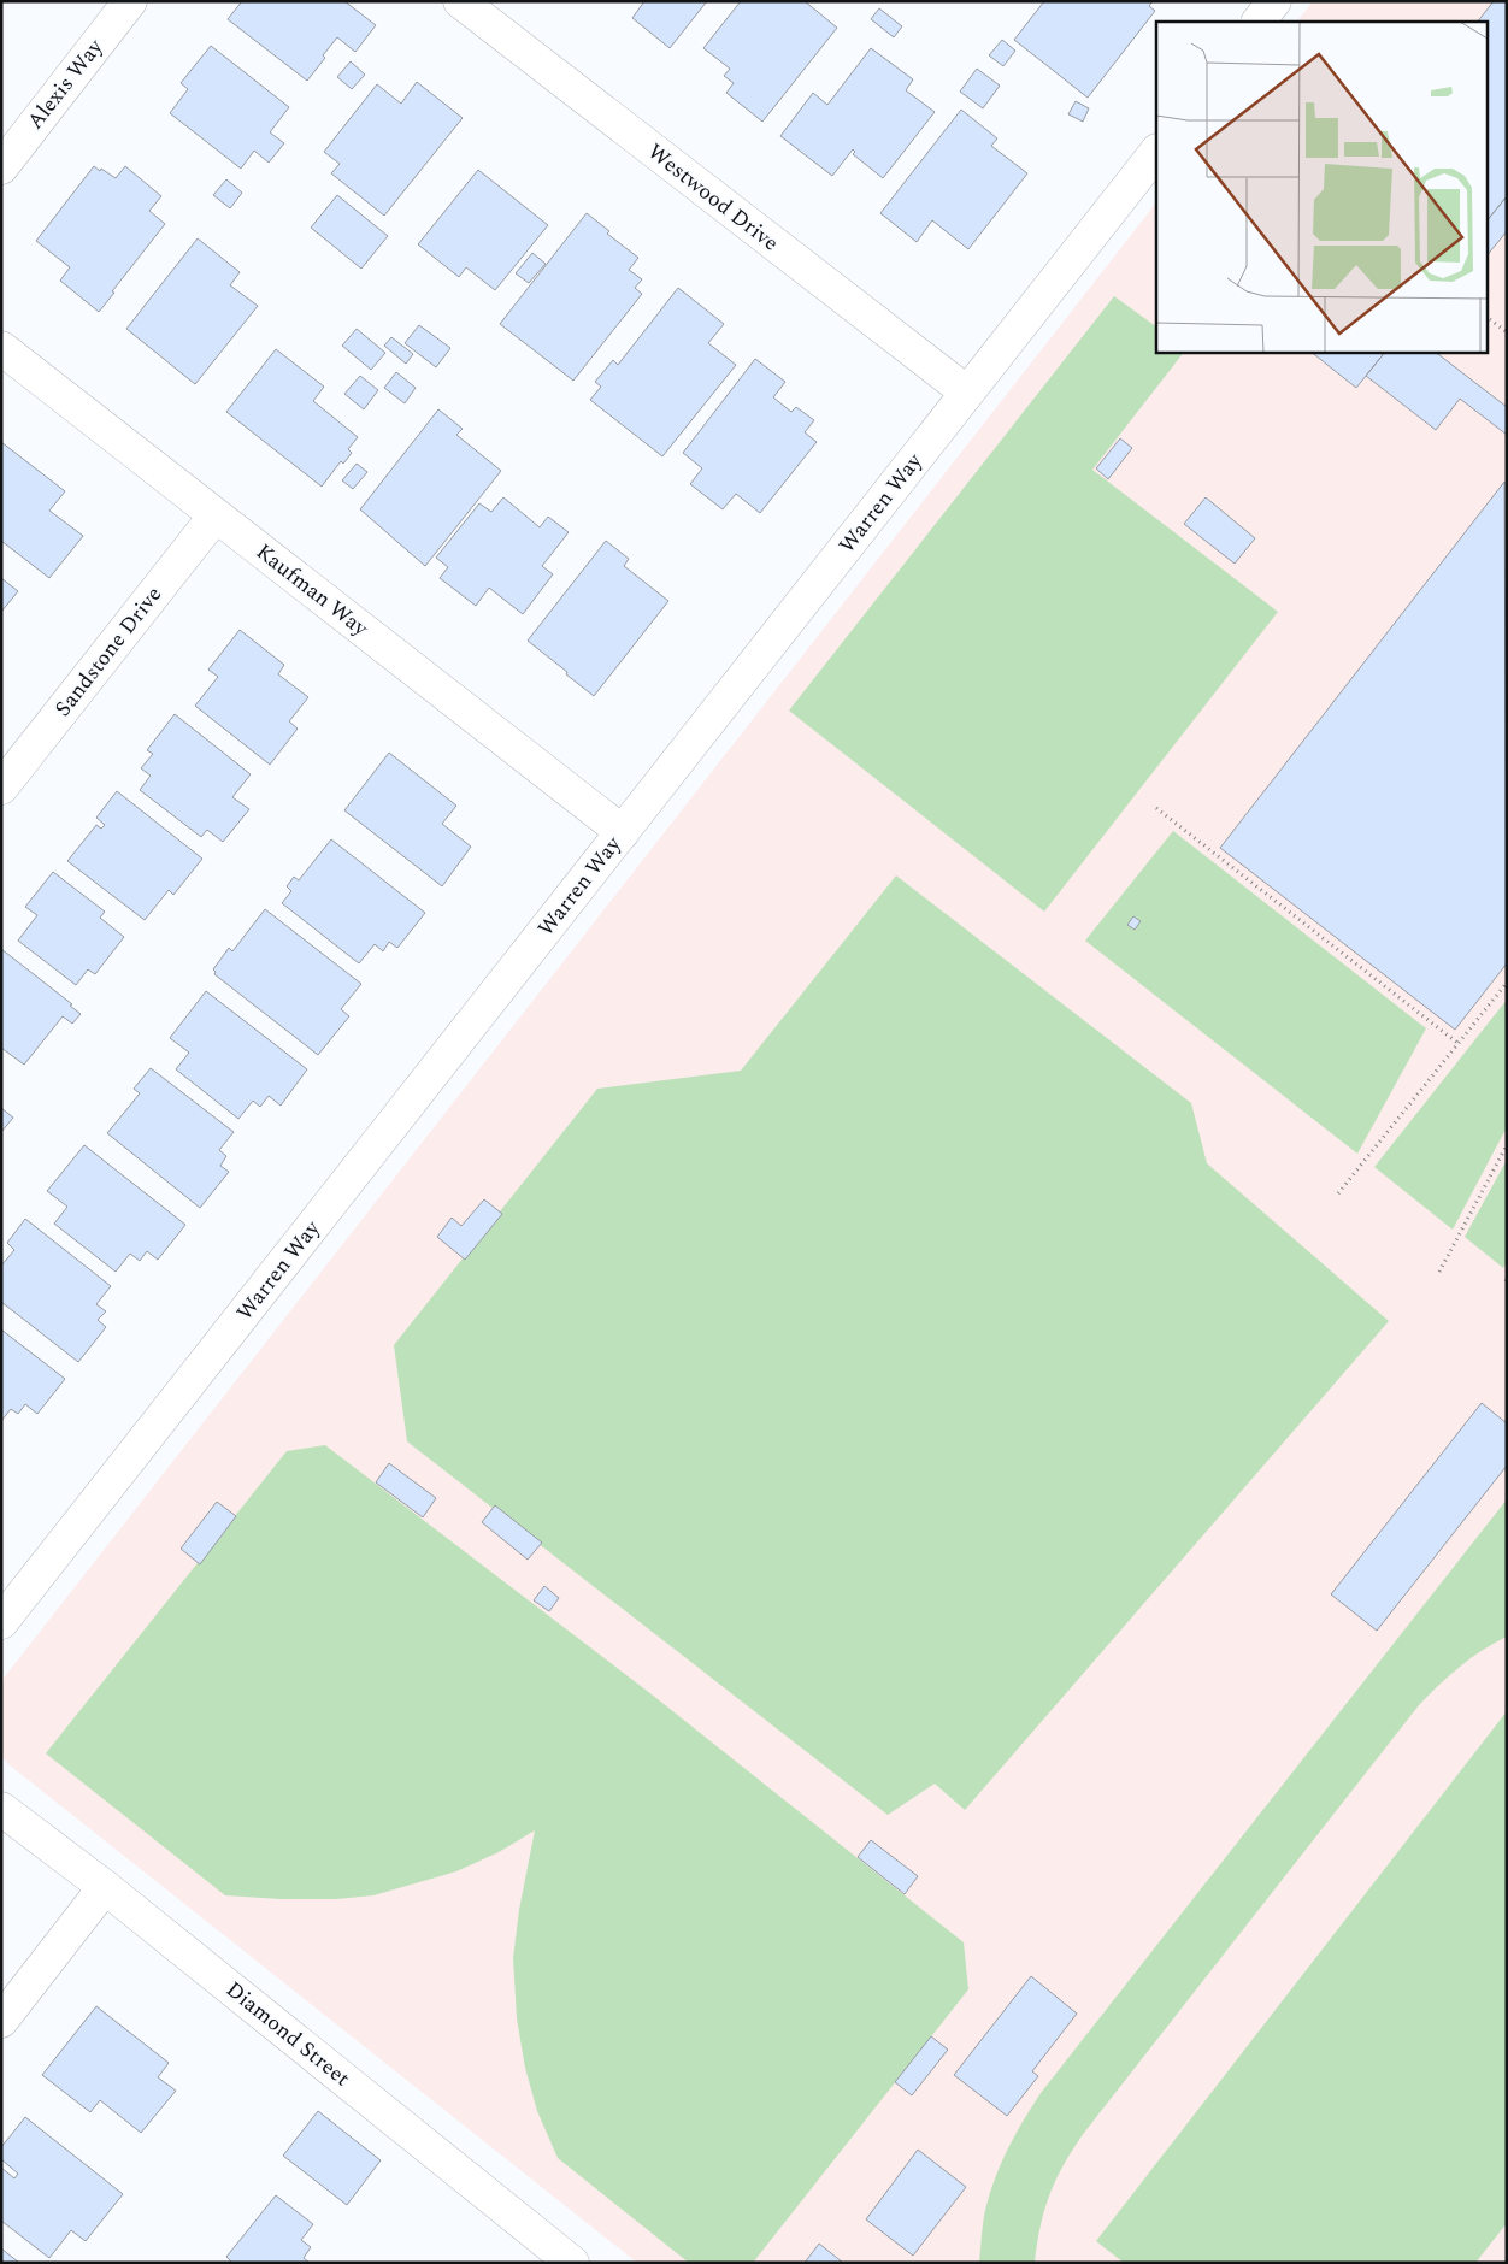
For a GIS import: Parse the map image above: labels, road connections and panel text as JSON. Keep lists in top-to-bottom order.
{
  "streets": {
    "street": [
      "Alexis Way",
      "Westwood Drive",
      "Warren Way",
      "Kaufman Way",
      "Sandstone Drive",
      "Diamond Street"
    ]
  },
  "crossings": [
    ["Westwood Drive", "Warren Way"],
    ["Warren Way", "Kaufman Way"],
    ["Kaufman Way", "Sandstone Drive"]
  ]
}
